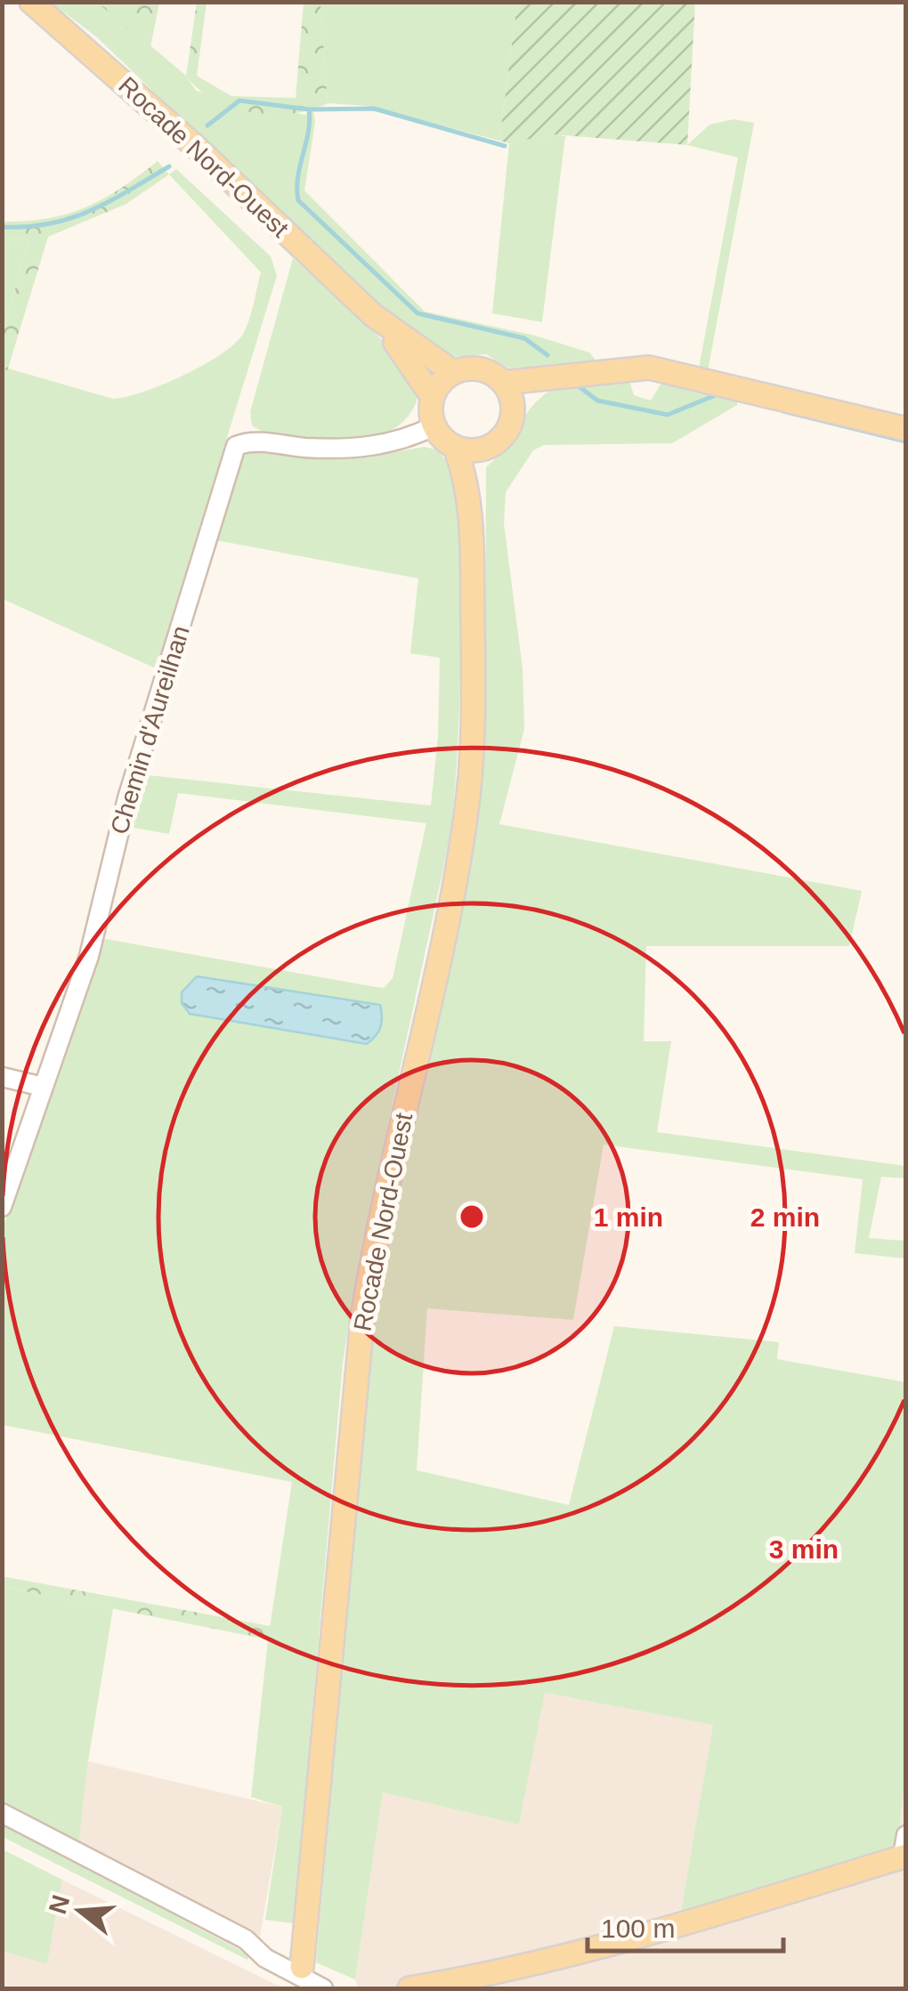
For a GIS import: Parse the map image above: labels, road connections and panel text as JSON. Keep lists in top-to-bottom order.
{
  "streets": {
    "main road": ["Rocade Nord-Ouest"],
    "street": ["Chemin d'Aureilhan"]
  },
  "crossings": [
    ["Rocade Nord-Ouest", "Chemin d'Aureilhan"]
  ],
  "scale_bar": "100 m",
  "north": "left",
  "rings": ["1 min", "2 min", "3 min"]
}
